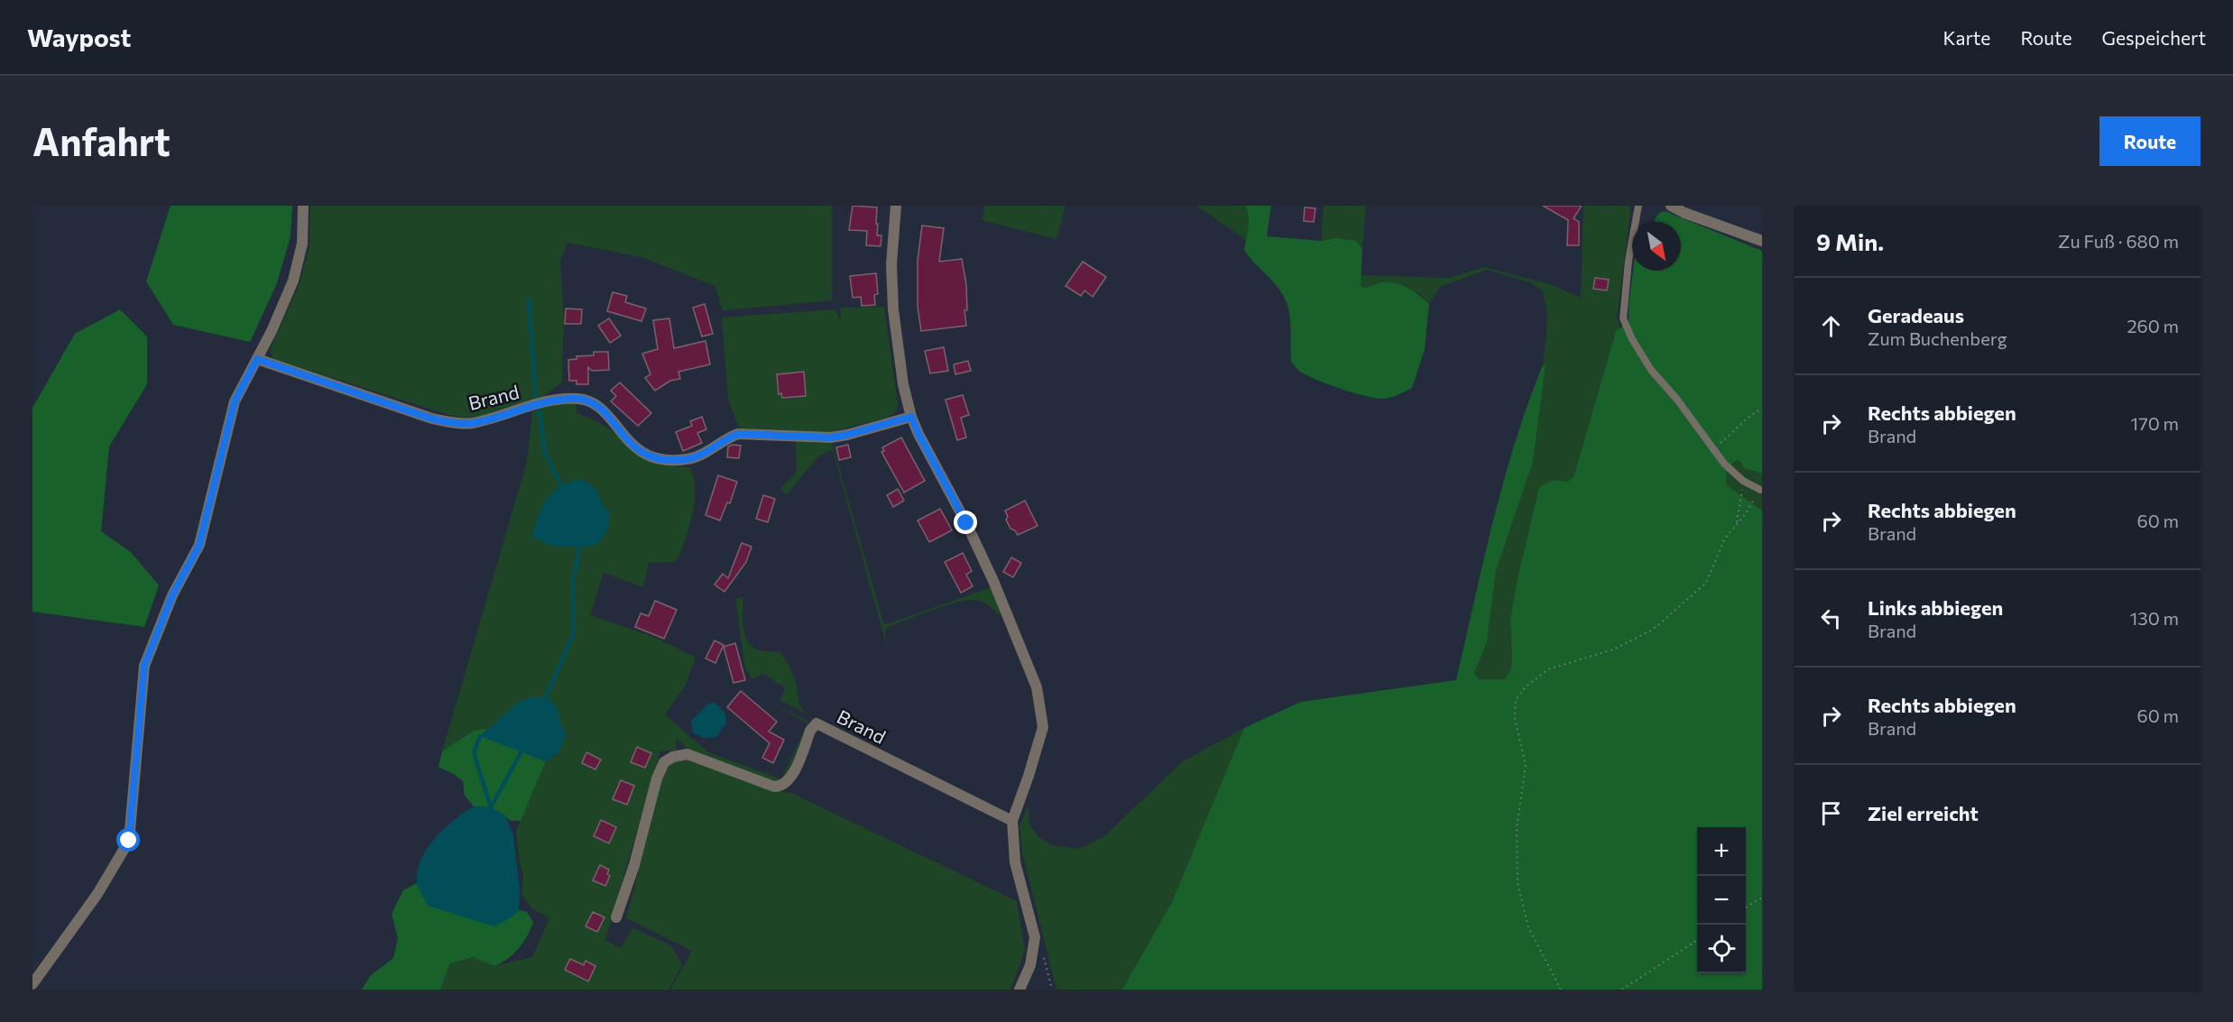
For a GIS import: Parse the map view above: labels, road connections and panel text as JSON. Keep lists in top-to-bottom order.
{
  "streets": {
    "street": ["Brand"]
  },
  "north": "bottom right",
  "page": {
    "header": "Waypost",
    "nav": ["Karte", "Route", "Gespeichert"],
    "buttons": "Route",
    "title": "Anfahrt",
    "heading": ["9 Min.", "Zu Fuß · 680 m"],
    "list": [
      ["Geradeaus", "Zum Buchenberg", "260 m"],
      ["Rechts abbiegen", "Brand", "170 m"],
      ["Rechts abbiegen", "Brand", "60 m"],
      ["Links abbiegen", "Brand", "130 m"],
      ["Rechts abbiegen", "Brand", "60 m"],
      "Ziel erreicht"
    ],
    "map_buttons": ["+", "−"]
  }
}
